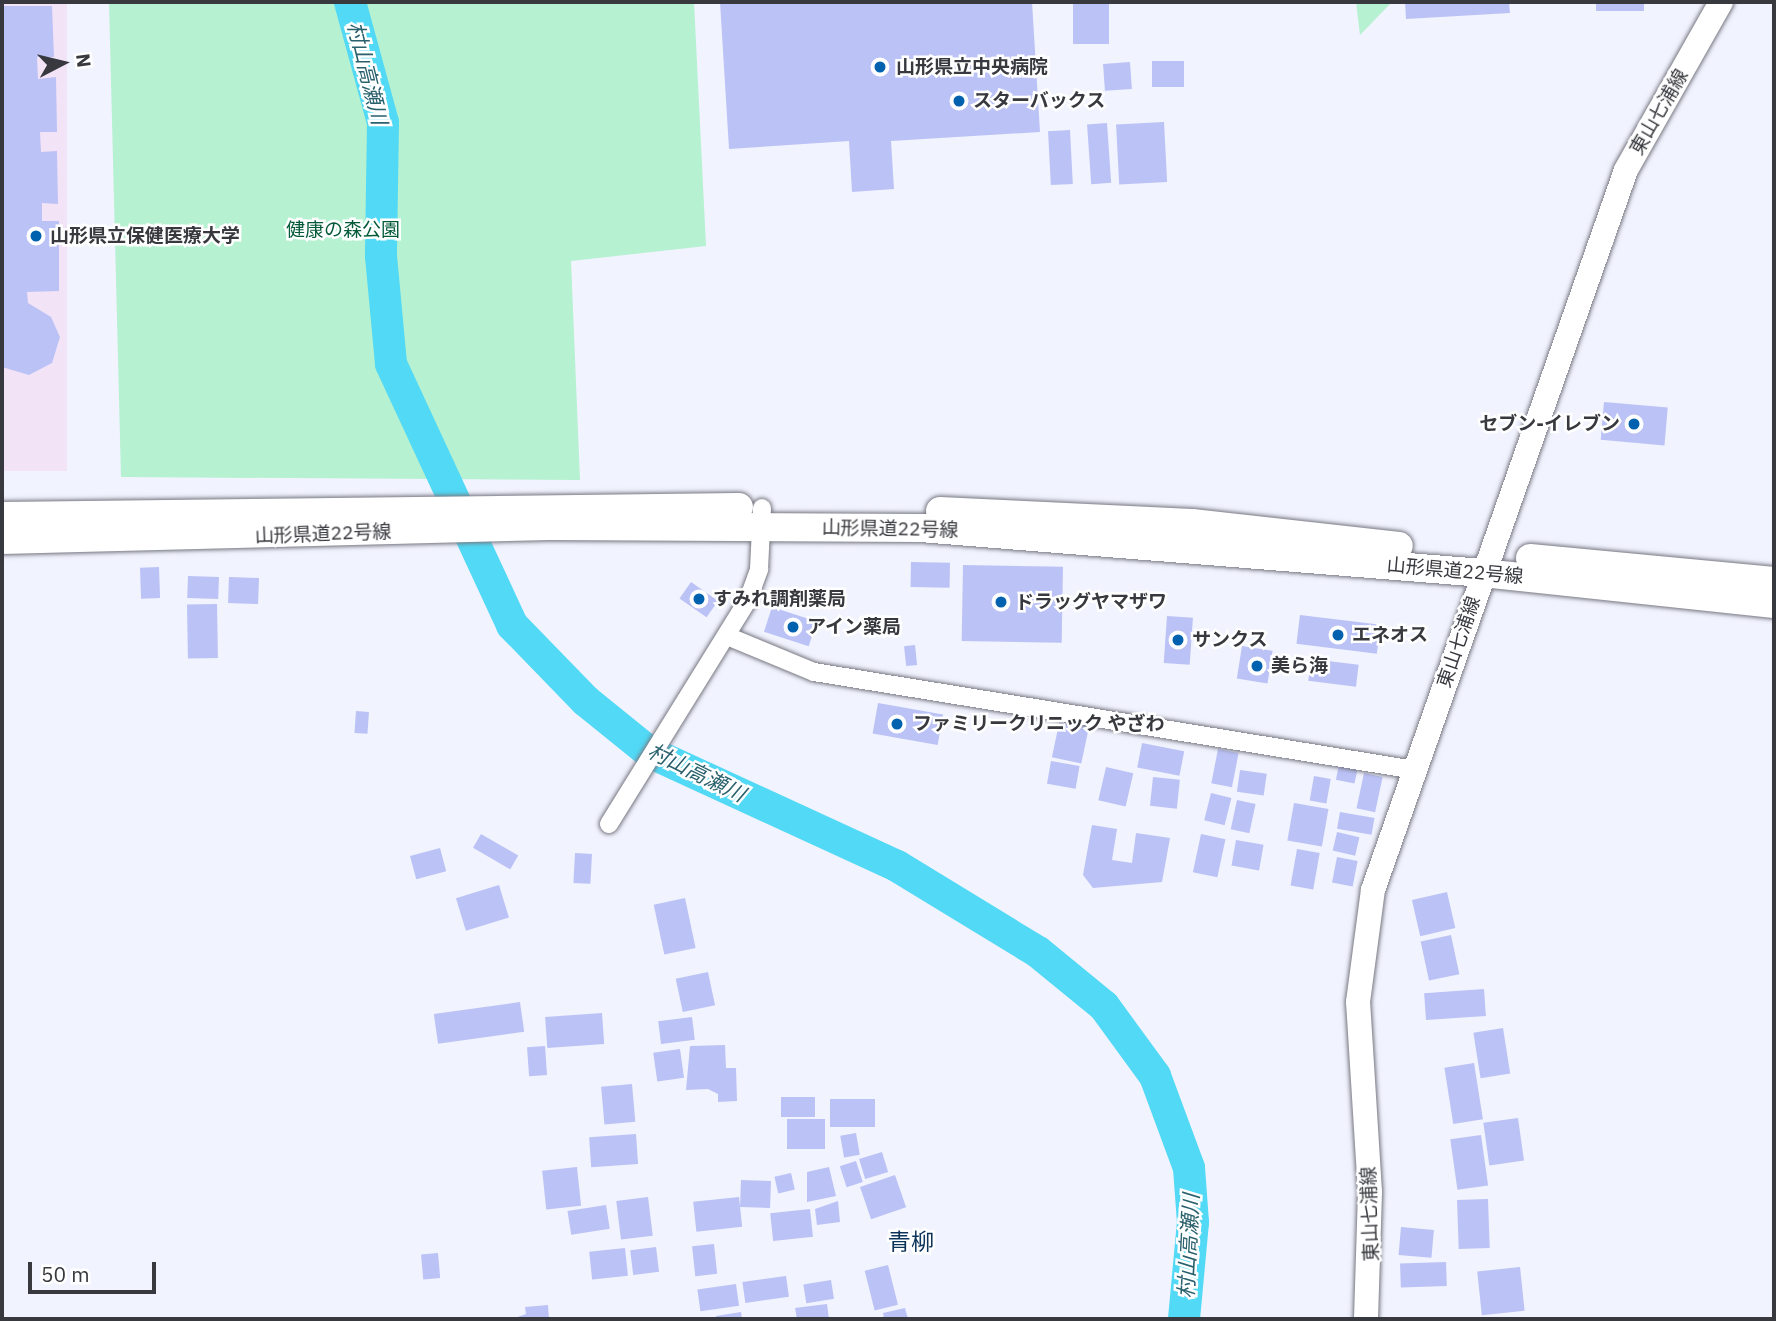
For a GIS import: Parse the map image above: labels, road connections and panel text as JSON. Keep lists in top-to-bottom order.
{
  "streets": {
    "main road": ["東山七浦線", "山形県道22号線"]
  },
  "crossings": [
    ["東山七浦線", "山形県道22号線"]
  ],
  "districts": ["青柳"],
  "water": ["村山高瀬川"],
  "parks": ["健康の森公園"],
  "places": [
    "山形県立中央病院",
    "スターバックス",
    "山形県立保健医療大学",
    "セブン-イレブン",
    "すみれ調剤薬局",
    "ドラッグヤマザワ",
    "アイン薬局",
    "エネオス",
    "サンクス",
    "美ら海",
    "ファミリークリニック やざわ"
  ],
  "scale_bar": "50 m",
  "north": "right"
}
